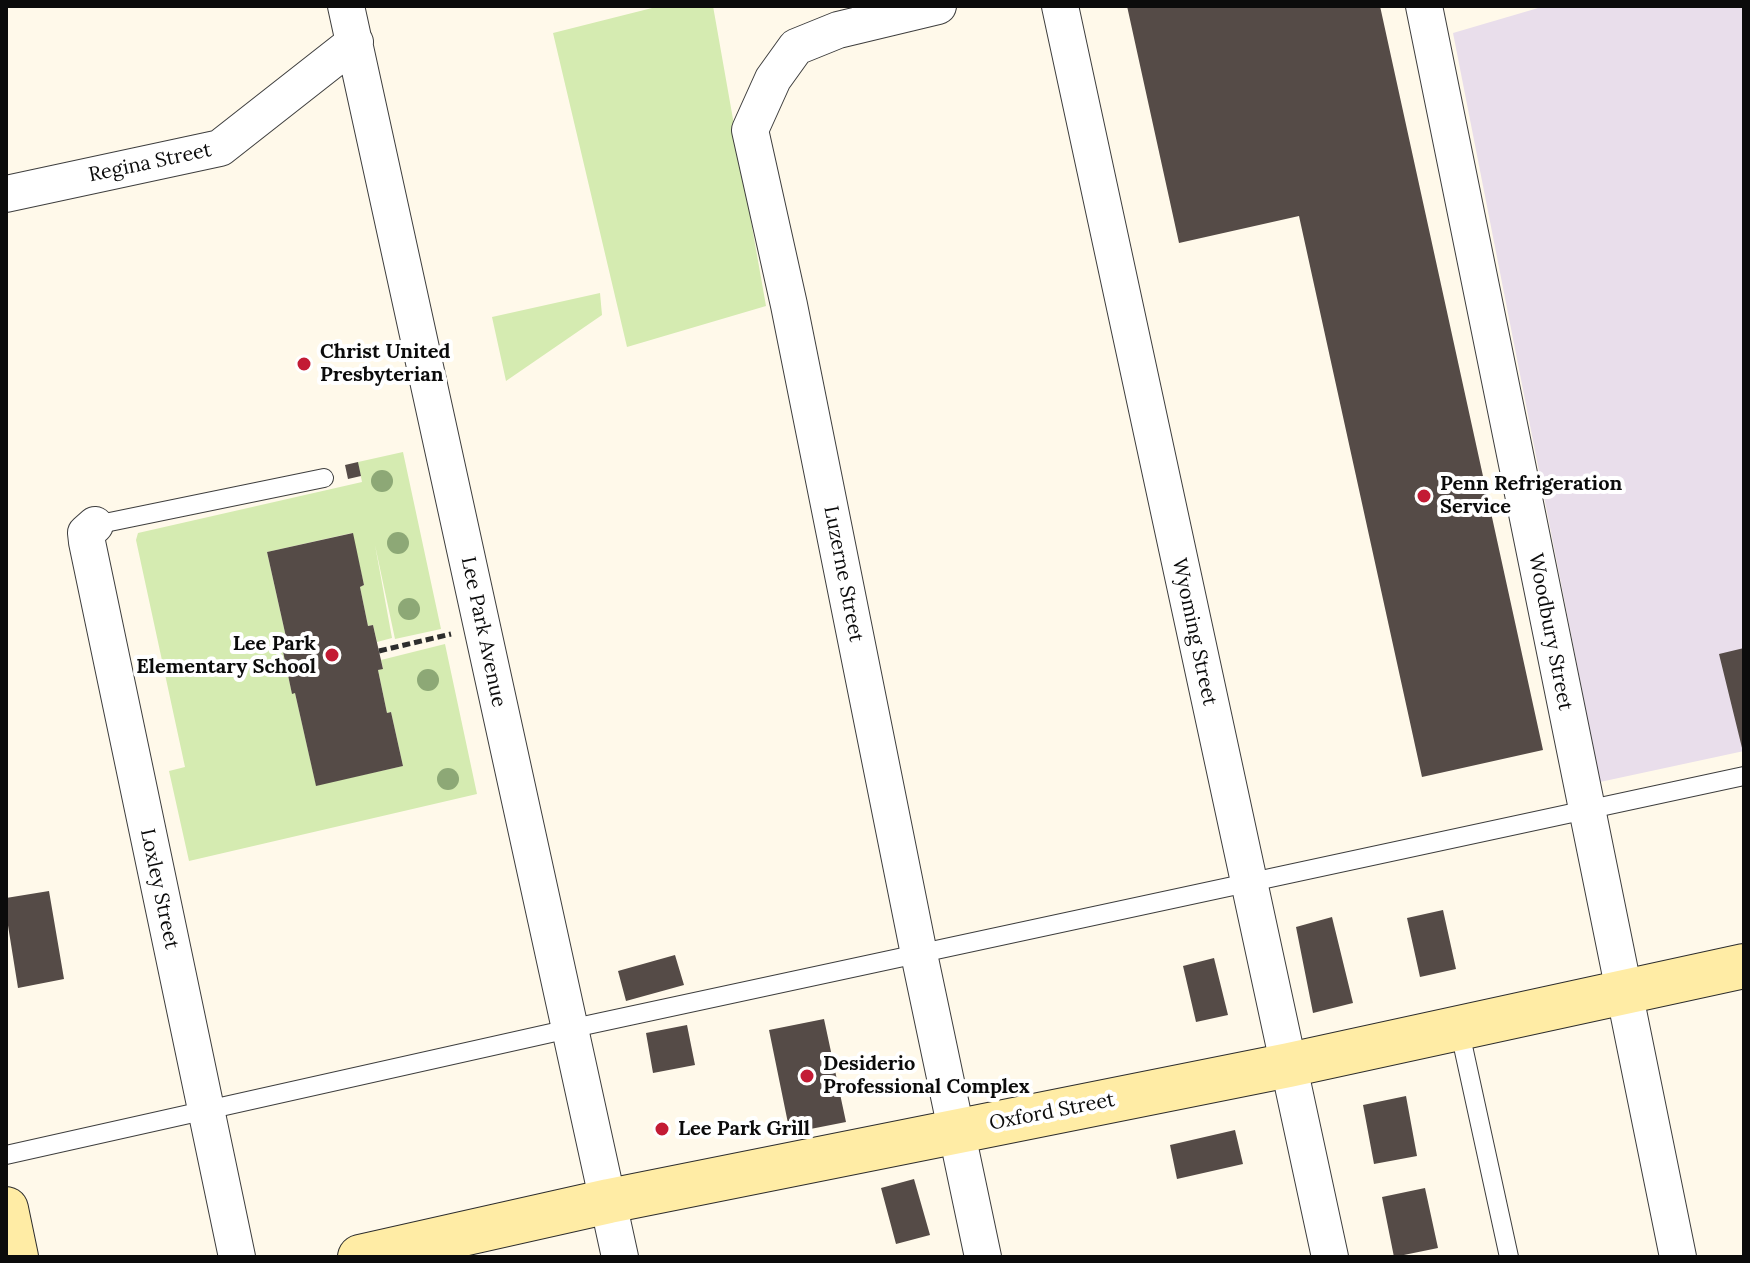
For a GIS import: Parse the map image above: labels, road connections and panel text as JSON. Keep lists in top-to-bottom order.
{
  "streets": {
    "street": [
      "Regina Street",
      "Luzerne Street",
      "Lee Park Avenue",
      "Wyoming Street",
      "Woodbury Street",
      "Loxley Street",
      "Oxford Street"
    ]
  },
  "crossings": [
    ["Regina Street", "Lee Park Avenue"],
    ["Luzerne Street", "Oxford Street"],
    ["Lee Park Avenue", "Oxford Street"],
    ["Wyoming Street", "Oxford Street"],
    ["Woodbury Street", "Oxford Street"]
  ],
  "places": [
    "Christ United Presbyterian",
    "Penn Refrigeration Service",
    "Lee Park Elementary School",
    "Desiderio Professional Complex",
    "Lee Park Grill"
  ]
}
